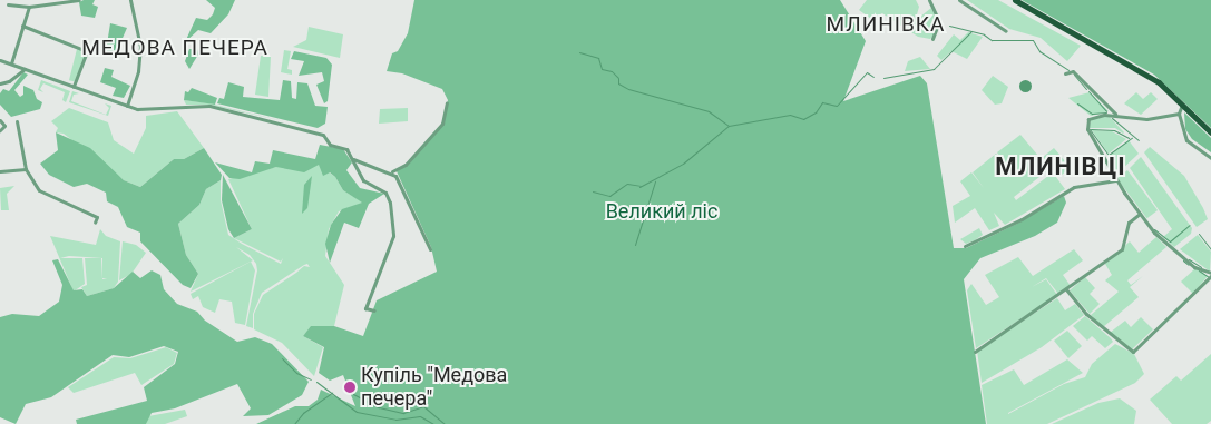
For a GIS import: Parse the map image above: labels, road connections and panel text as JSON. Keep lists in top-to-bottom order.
{
  "districts": ["МЛИНІВКА", "МЕДОВА ПЕЧЕРА", "МЛИНІВЦІ"],
  "parks": ["Великий ліс"],
  "places": ["Купіль \"Медова печера\""]
}
